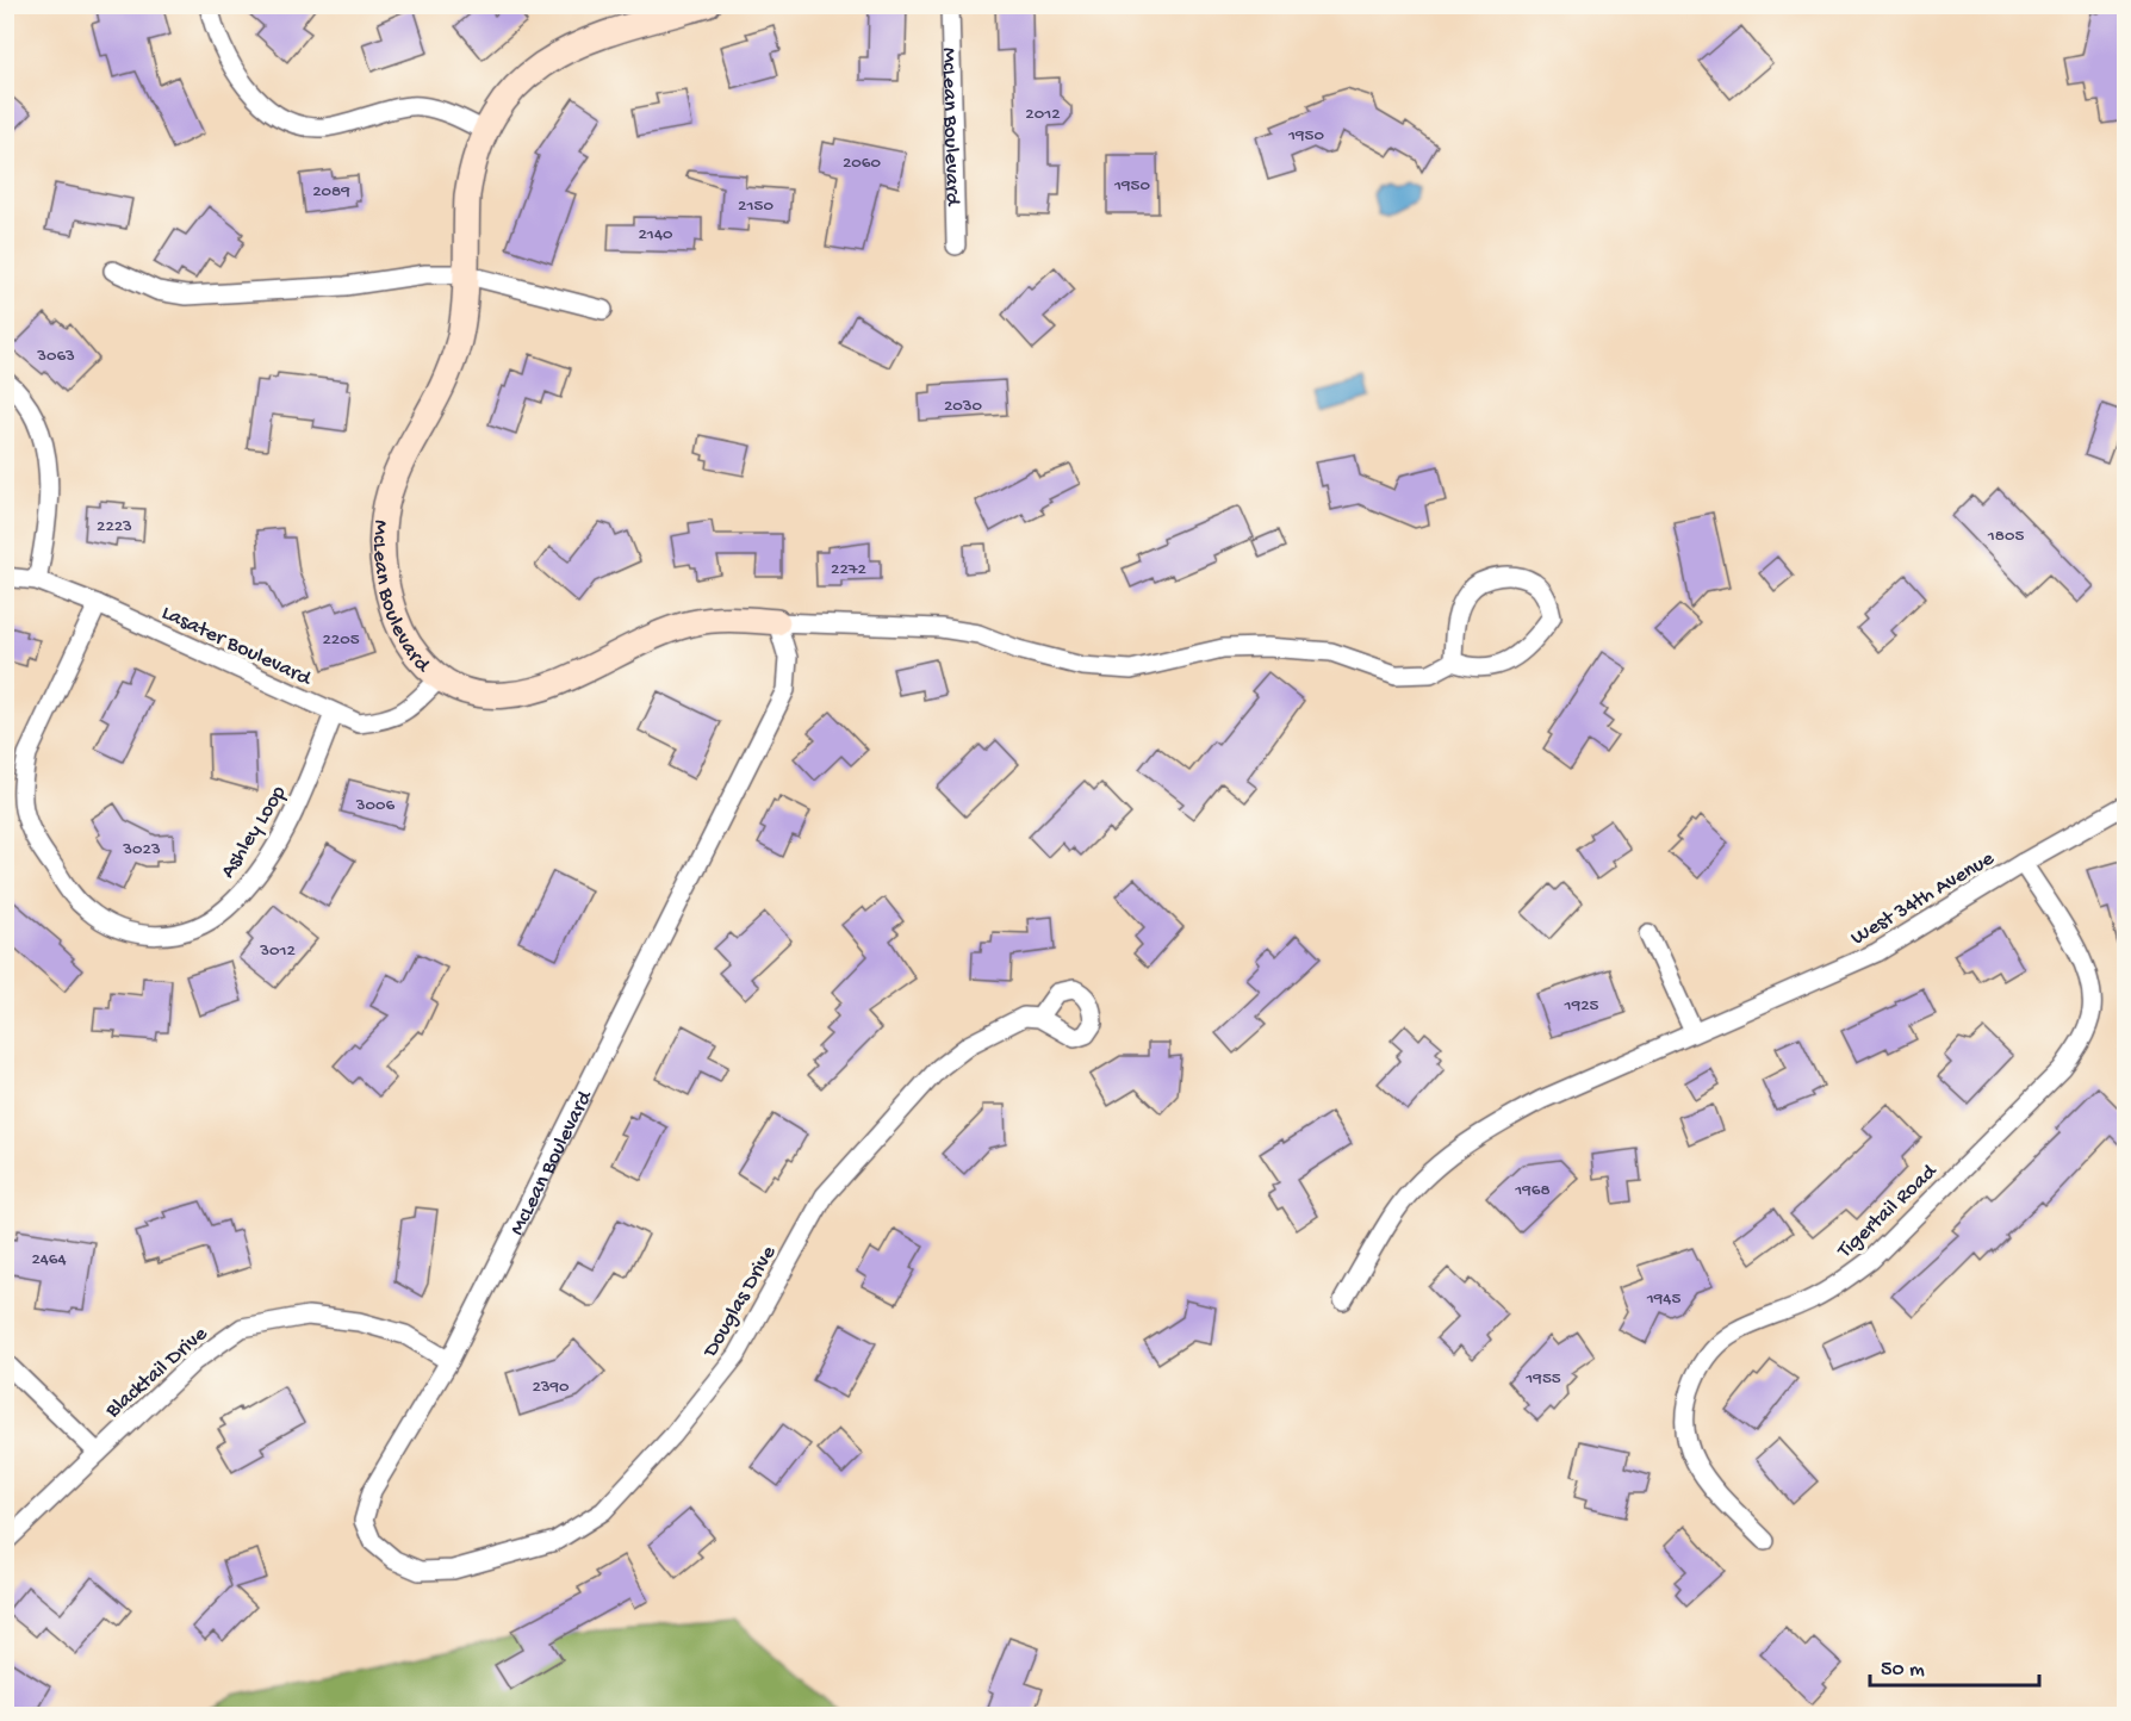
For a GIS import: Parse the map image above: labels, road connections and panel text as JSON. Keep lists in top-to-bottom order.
{
  "streets": {
    "street": [
      "McLean Boulevard",
      "Lasater Boulevard",
      "Ashley Loop",
      "West 34th Avenue",
      "Tigertail Road",
      "Douglas Drive",
      "Blacktail Drive"
    ]
  },
  "crossings": [
    ["McLean Boulevard", "Lasater Boulevard"],
    ["McLean Boulevard", "Douglas Drive"],
    ["McLean Boulevard", "Blacktail Drive"],
    ["Lasater Boulevard", "Ashley Loop"],
    ["West 34th Avenue", "Tigertail Road"]
  ],
  "house_numbers": [
    "2012",
    "1950",
    "2060",
    "1950",
    "2089",
    "2150",
    "2140",
    "3063",
    "2030",
    "2223",
    "1805",
    "2272",
    "2205",
    "3006",
    "3023",
    "3012",
    "1925",
    "1968",
    "2464",
    "1945",
    "1955",
    "2390"
  ],
  "scale_bar": "50 m"
}
